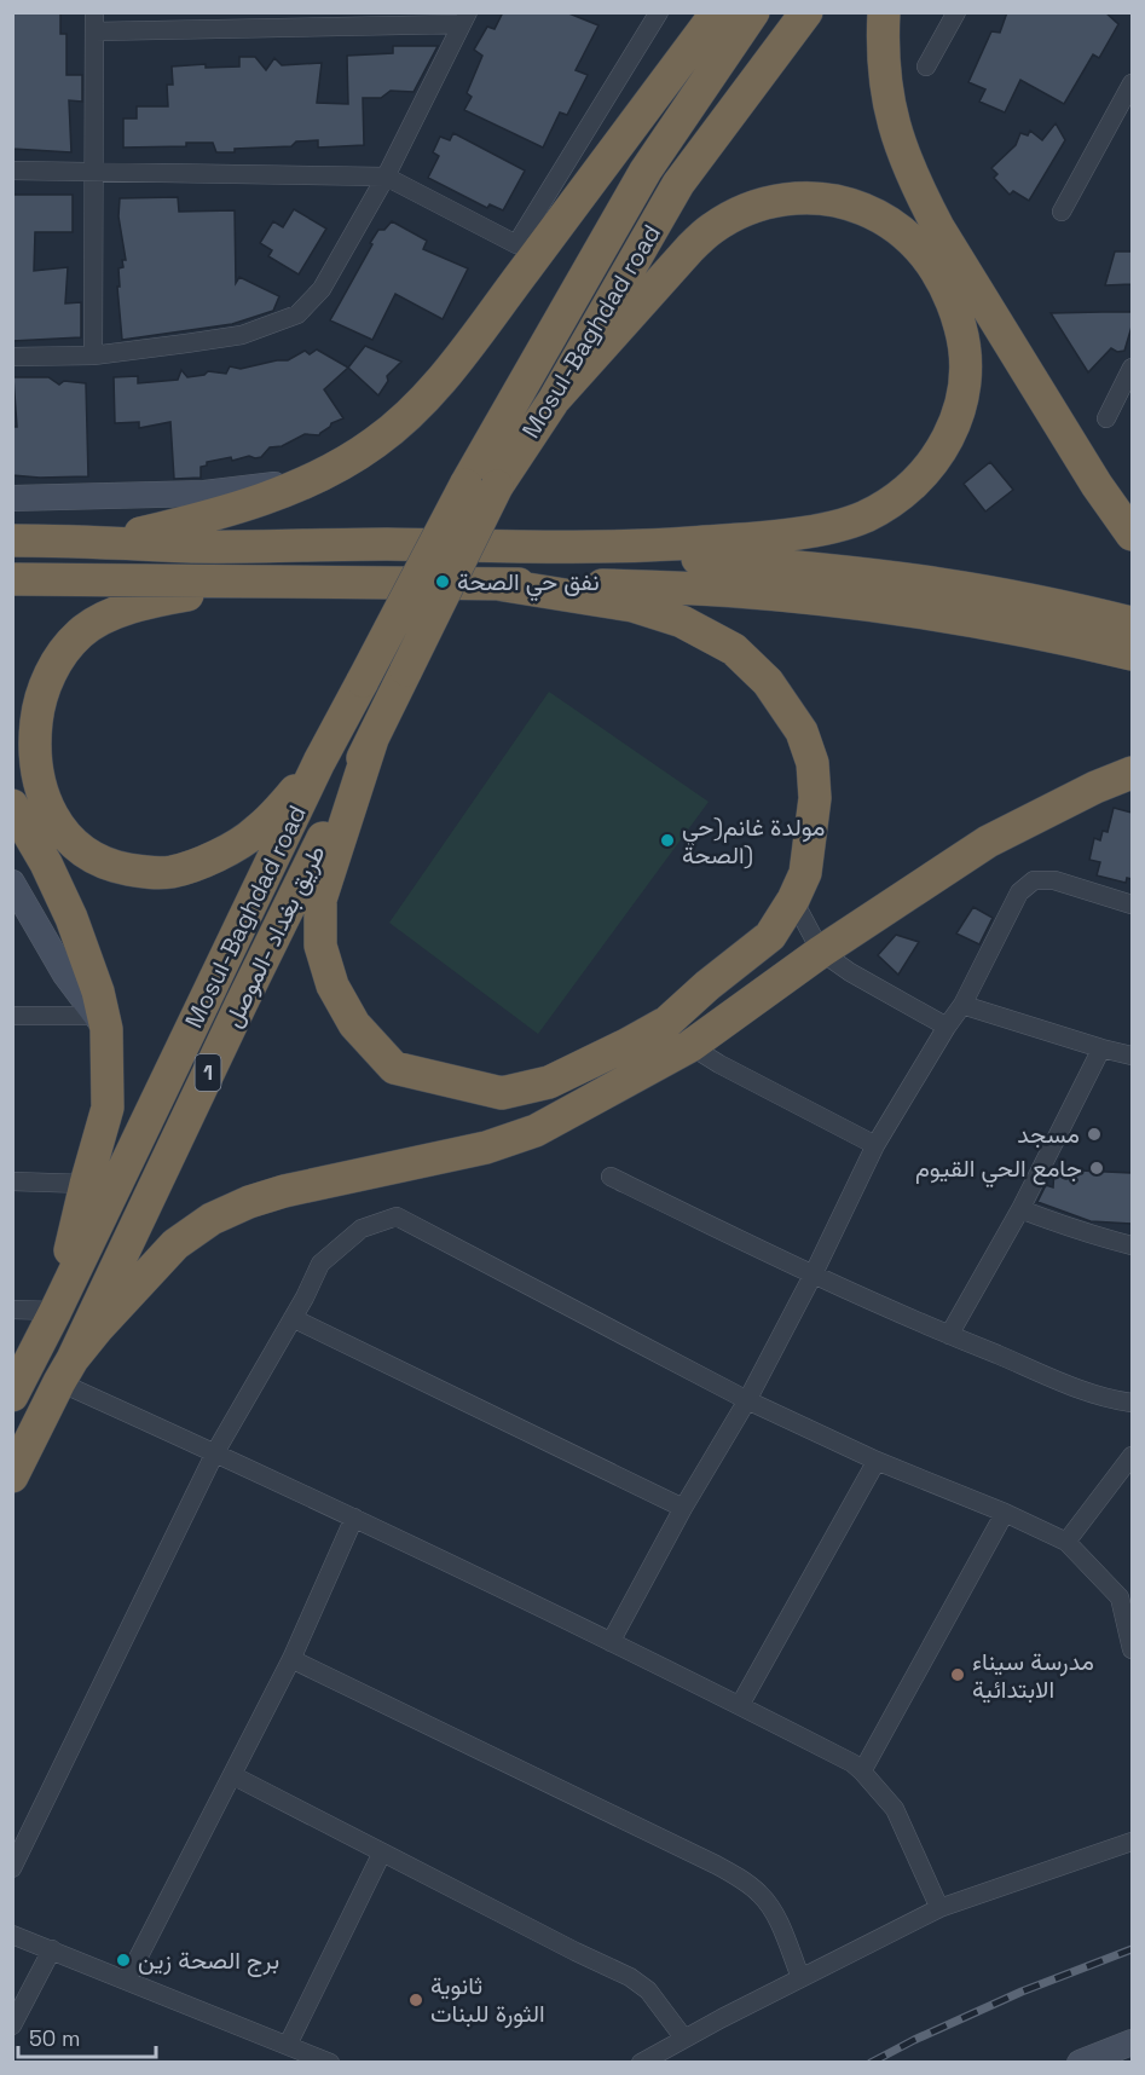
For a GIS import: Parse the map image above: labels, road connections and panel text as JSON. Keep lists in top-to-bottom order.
{
  "streets": {
    "highway": ["Mosul-Baghdad road", "طريق بغداد -الموصل", "1"]
  },
  "crossings": [
    ["Mosul-Baghdad road", "طريق بغداد -الموصل"]
  ],
  "places": [
    "نفق حي الصحة",
    "مولدة غانم(حي الصحة)",
    "مسجد",
    "جامع الحي القيوم",
    "مدرسة سيناء الابتدائية",
    "برج الصحة زين",
    "ثانوية الثورة للبنات"
  ],
  "scale_bar": "50 m"
}
